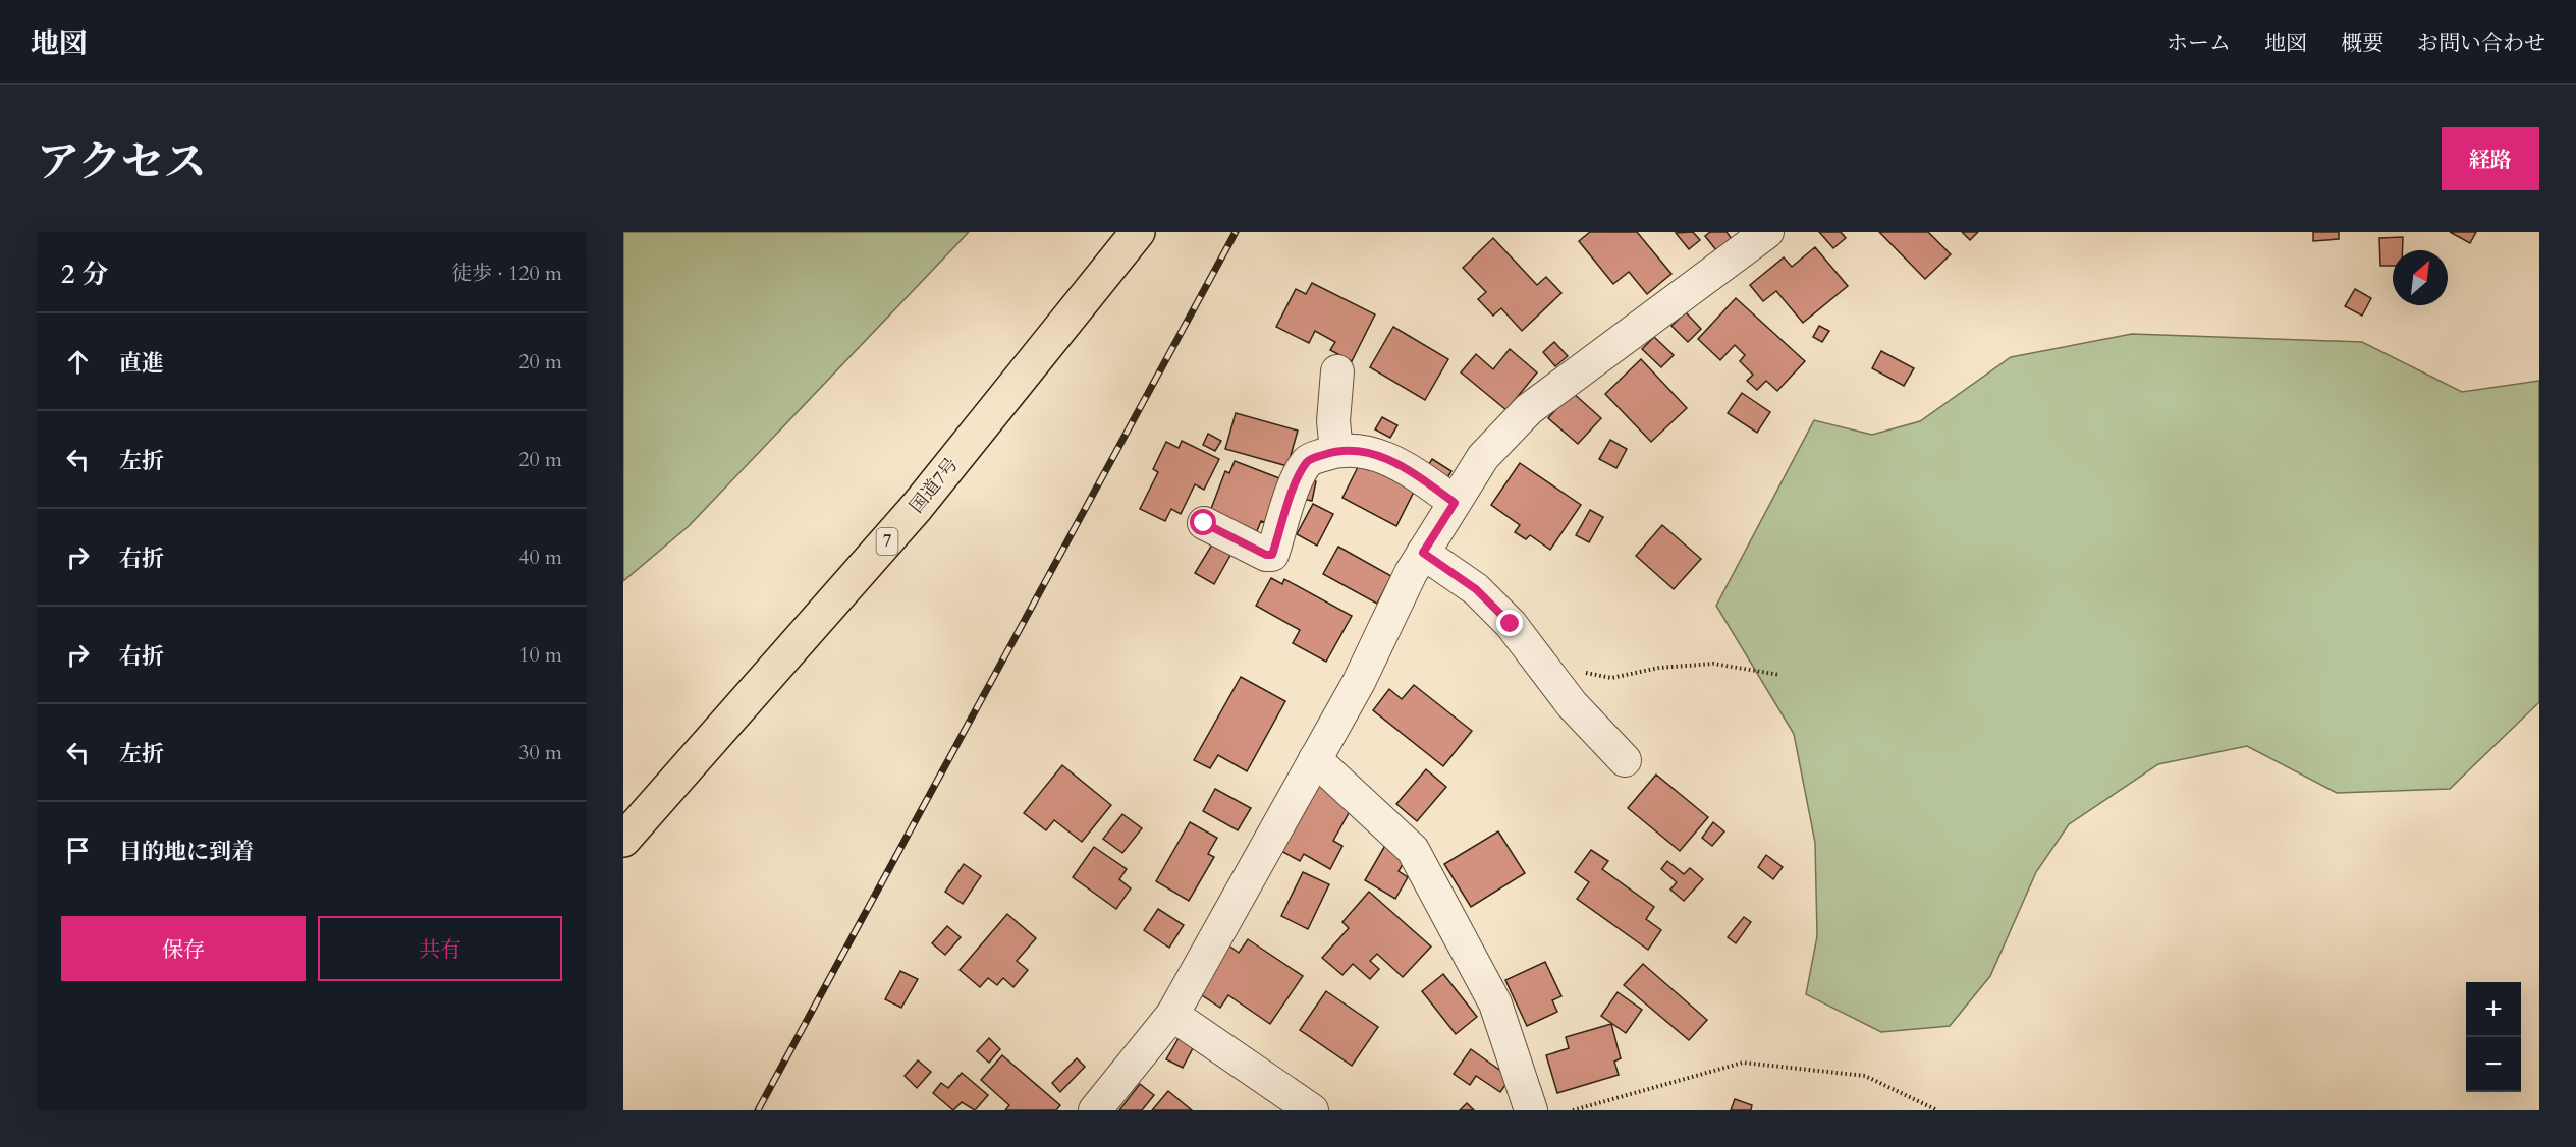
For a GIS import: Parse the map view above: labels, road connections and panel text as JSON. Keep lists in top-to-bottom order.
{
  "streets": {
    "highway": ["国道7号", "7"]
  },
  "north": "top right",
  "page": {
    "header": "地図",
    "nav": [
      "ホーム",
      "地図",
      "概要",
      "お問い合わせ"
    ],
    "title": "アクセス",
    "buttons": [
      "経路",
      ["保存", "共有"]
    ],
    "heading": ["2 分", "徒歩 · 120 m"],
    "list": [
      ["直進", "20 m"],
      ["左折", "20 m"],
      ["右折", "40 m"],
      ["右折", "10 m"],
      ["左折", "30 m"],
      "目的地に到着"
    ],
    "map_buttons": ["+", "−"]
  }
}
